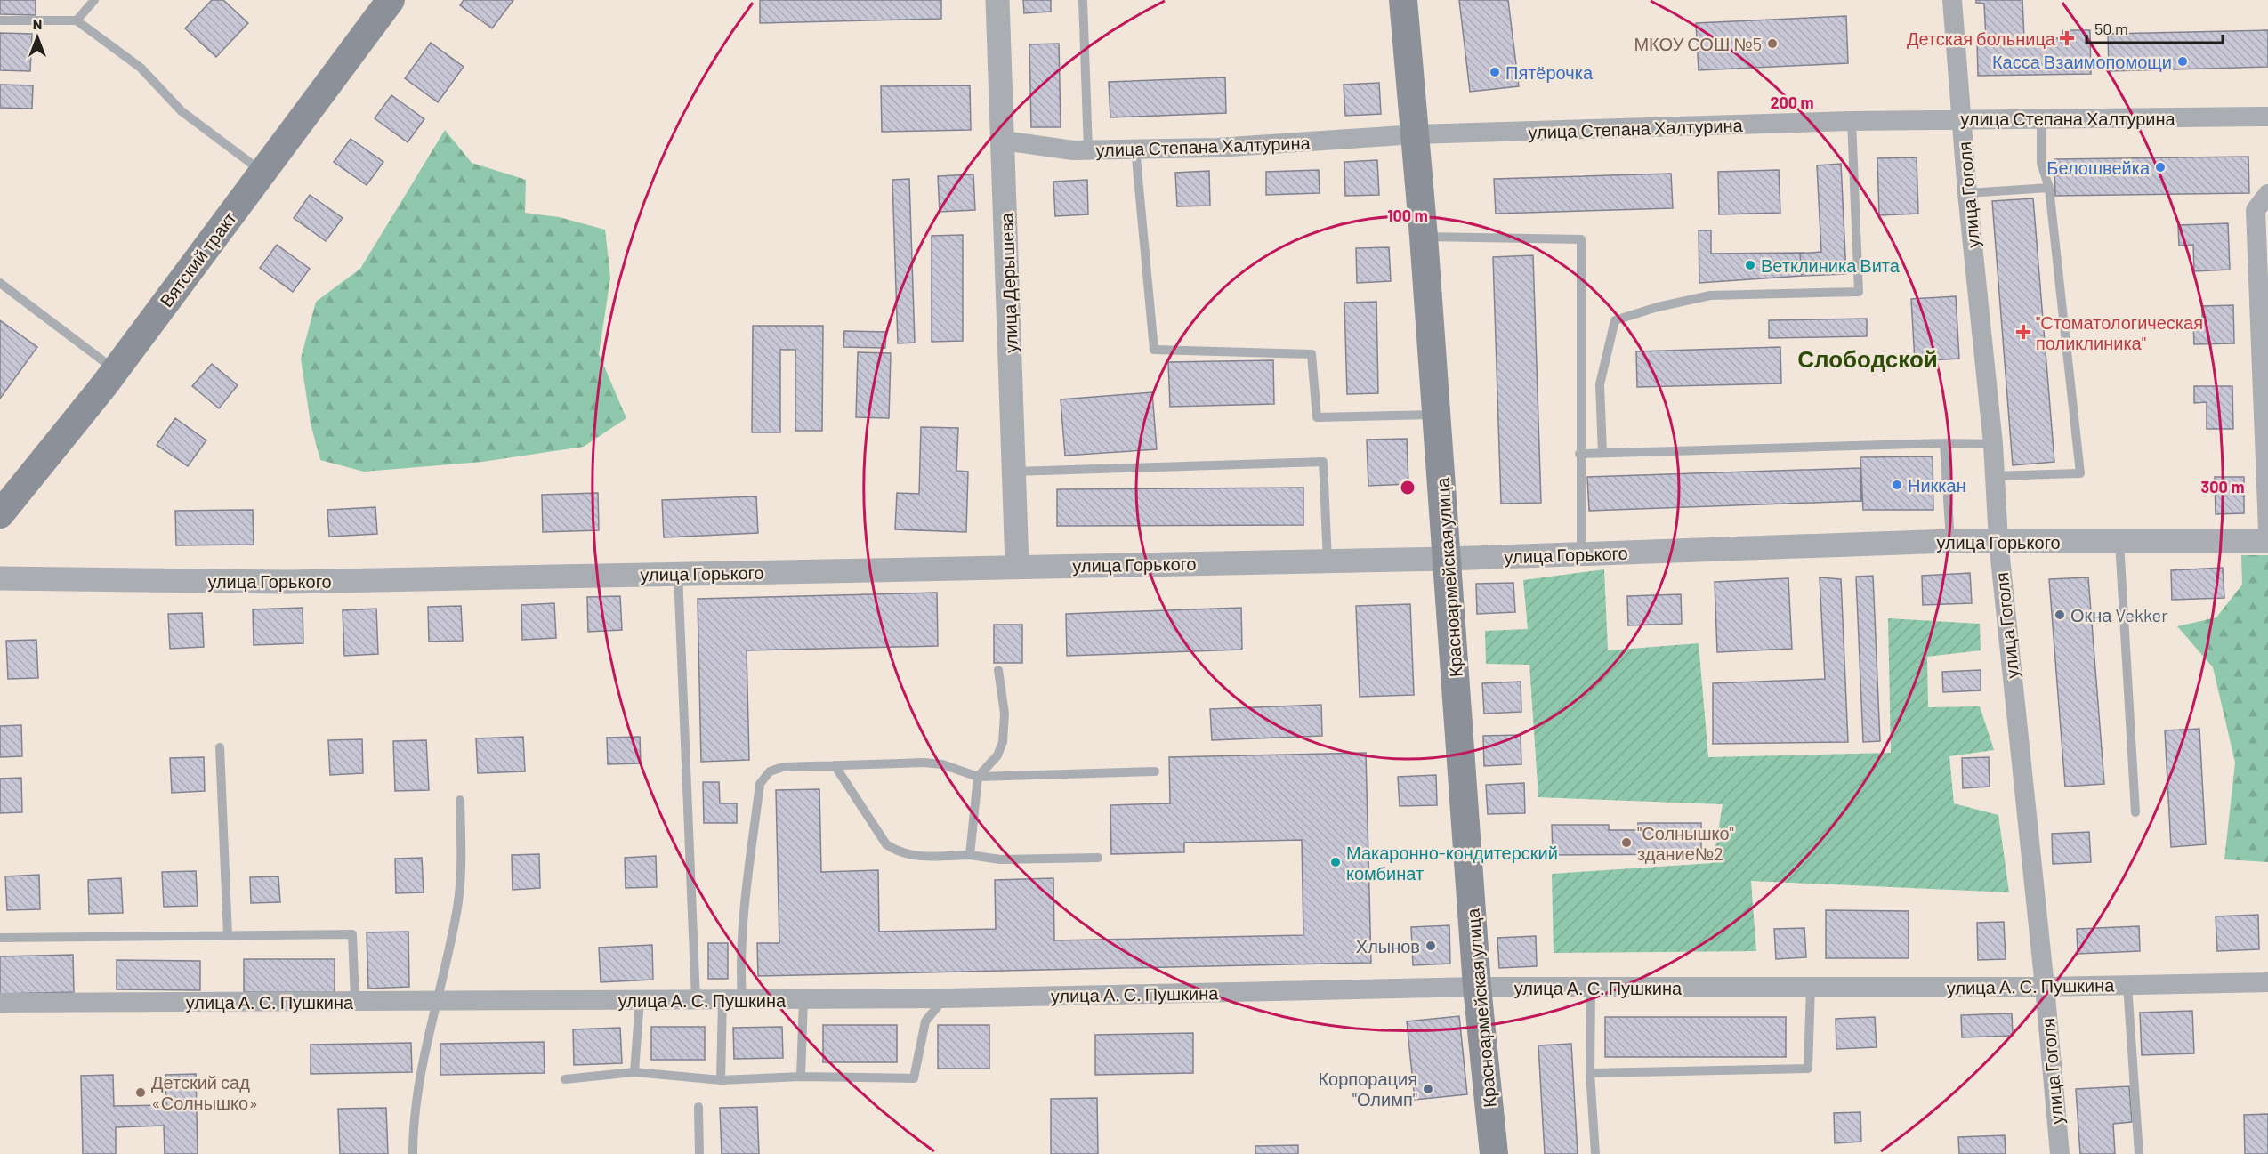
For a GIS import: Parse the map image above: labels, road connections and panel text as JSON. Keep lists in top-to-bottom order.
{
  "streets": {
    "main road": ["Вятский тракт", "Красноармейская улица"],
    "street": [
      "улица Степана Халтурина",
      "улица Гоголя",
      "улица Дерышева",
      "улица Горького",
      "улица А. С. Пушкина"
    ]
  },
  "crossings": [
    ["улица Степана Халтурина", "улица Гоголя"],
    ["улица Степана Халтурина", "улица Дерышева"],
    ["улица Степана Халтурина", "Красноармейская улица"],
    ["улица Гоголя", "улица Горького"],
    ["улица Гоголя", "улица А. С. Пушкина"],
    ["улица Дерышева", "улица Горького"],
    ["улица Горького", "Красноармейская улица"],
    ["Красноармейская улица", "улица А. С. Пушкина"]
  ],
  "districts": ["Слободской"],
  "places": {
    "health": ["Детская больница", "\"Стоматологическая поликлиника\""],
    "other": [
      "МКОУ СОШ №5",
      "Касса Взаимопомощи",
      "Пятёрочка",
      "Белошвейка",
      "Ветклиника Вита",
      "Никкан",
      "Окна Vekker",
      "\"Солнышко\" здание№2",
      "Макаронно-кондитерский комбинат",
      "Хлынов",
      "Корпорация \"Олимп\"",
      "Детский сад «Солнышко»"
    ]
  },
  "scale_bar": "50 m",
  "north": "top",
  "rings": ["200 m", "100 m", "300 m"]
}
